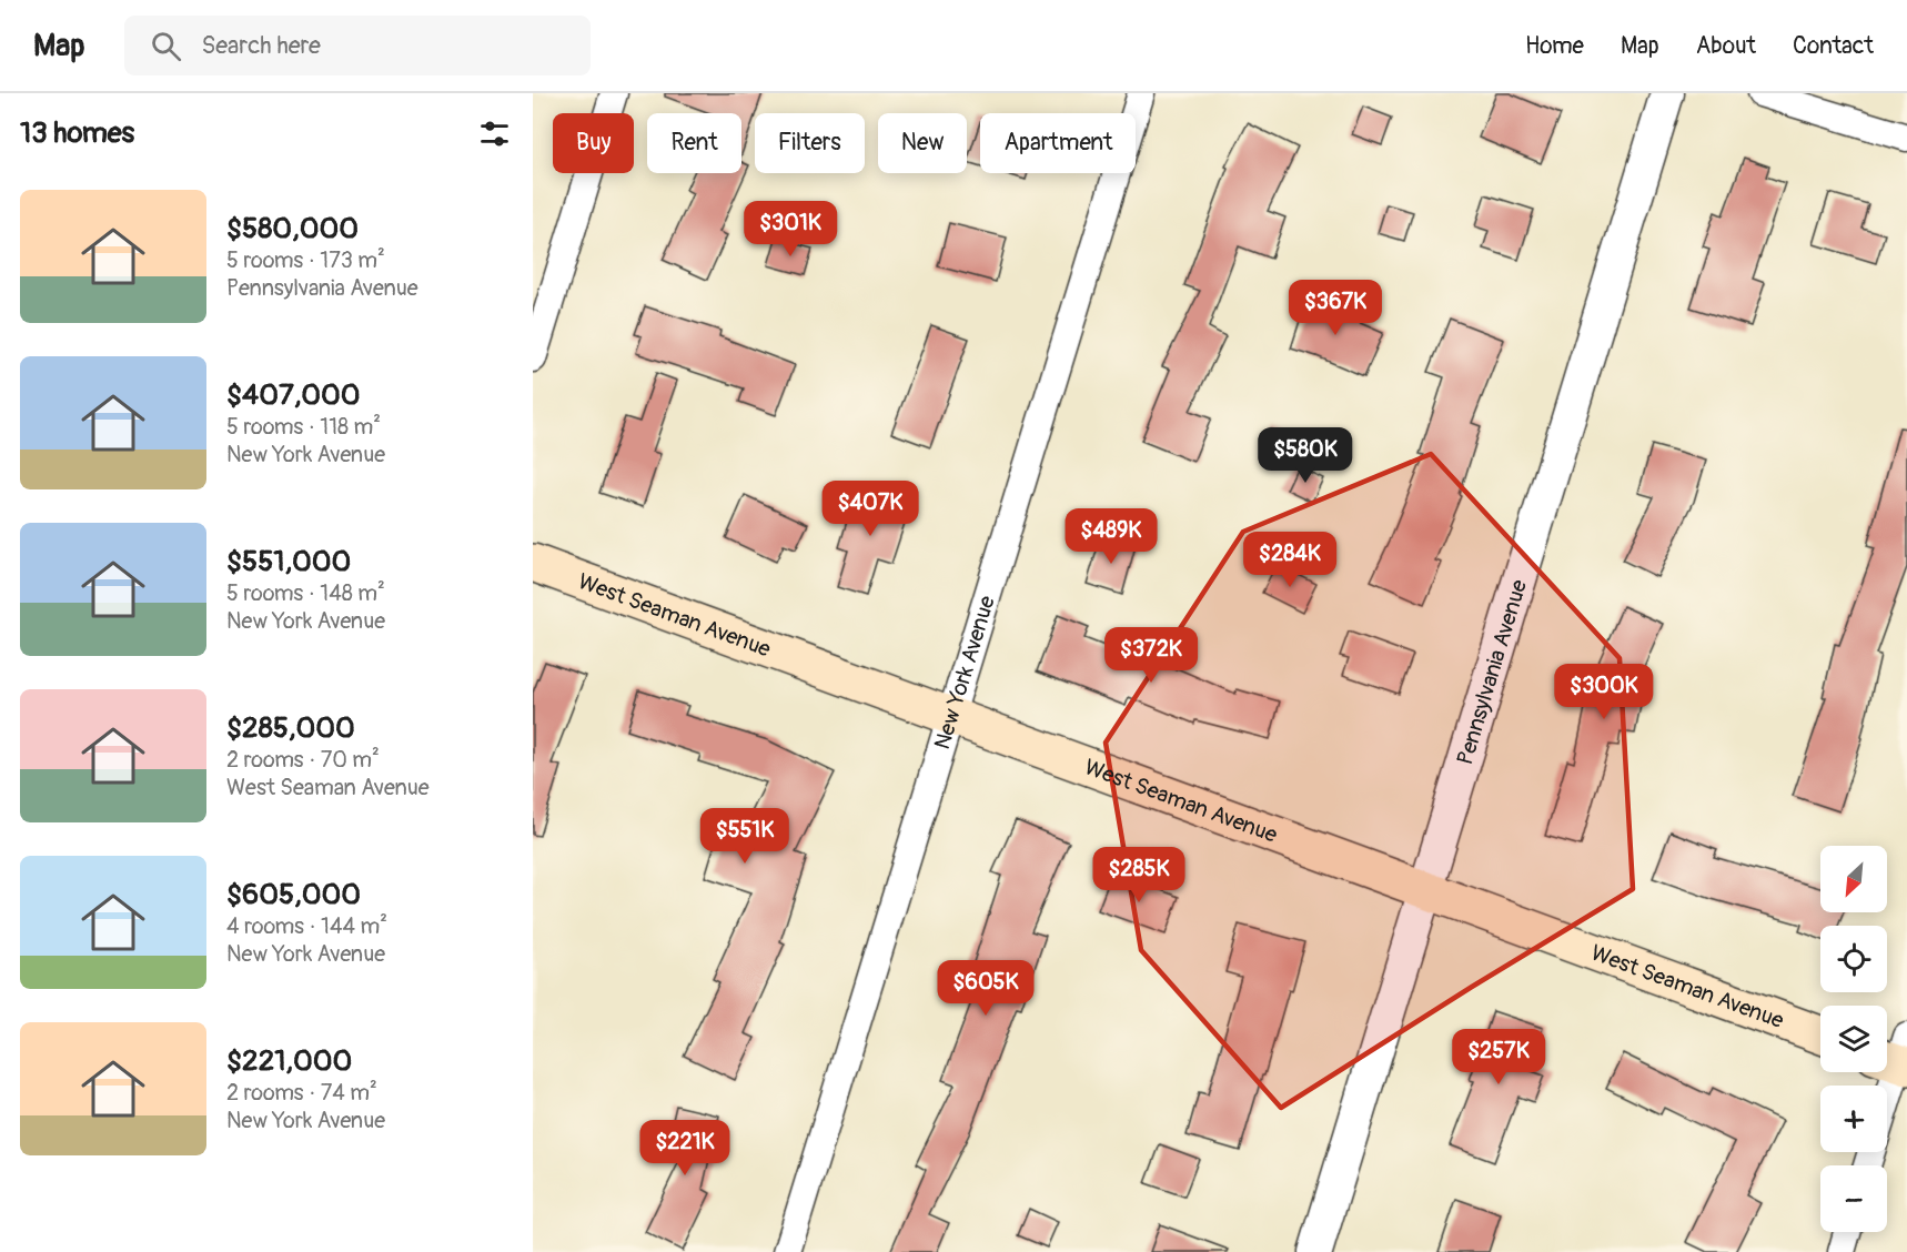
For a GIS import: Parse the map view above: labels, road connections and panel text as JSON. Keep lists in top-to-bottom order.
{
  "streets": {
    "main road": ["West Seaman Avenue"],
    "street": ["New York Avenue", "Pennsylvania Avenue"]
  },
  "crossings": [
    ["West Seaman Avenue", "New York Avenue"],
    ["West Seaman Avenue", "Pennsylvania Avenue"]
  ],
  "north": "bottom left",
  "page": {
    "header": "Map",
    "search": "Search here",
    "nav": [
      "Home",
      "Map",
      "About",
      "Contact"
    ],
    "heading": "13 homes",
    "chip": [
      "Buy",
      "Rent",
      "Filters",
      "New",
      "Apartment"
    ],
    "list": [
      {
        "name": "$580,000",
        "note": "5 rooms · 173 m² · Pennsylvania Avenue"
      },
      {
        "name": "$407,000",
        "note": "5 rooms · 118 m² · New York Avenue"
      },
      {
        "name": "$551,000",
        "note": "5 rooms · 148 m² · New York Avenue"
      },
      {
        "name": "$285,000",
        "note": "2 rooms · 70 m² · West Seaman Avenue"
      },
      {
        "name": "$605,000",
        "note": "4 rooms · 144 m² · New York Avenue"
      },
      {
        "name": "$221,000",
        "note": "2 rooms · 74 m² · New York Avenue"
      }
    ],
    "price": [
      "$301K",
      "$367K",
      "$580K",
      "$407K",
      "$489K",
      "$284K",
      "$372K",
      "$300K",
      "$551K",
      "$285K",
      "$605K",
      "$257K",
      "$221K"
    ],
    "map_buttons": ["+", "−"]
  }
}
